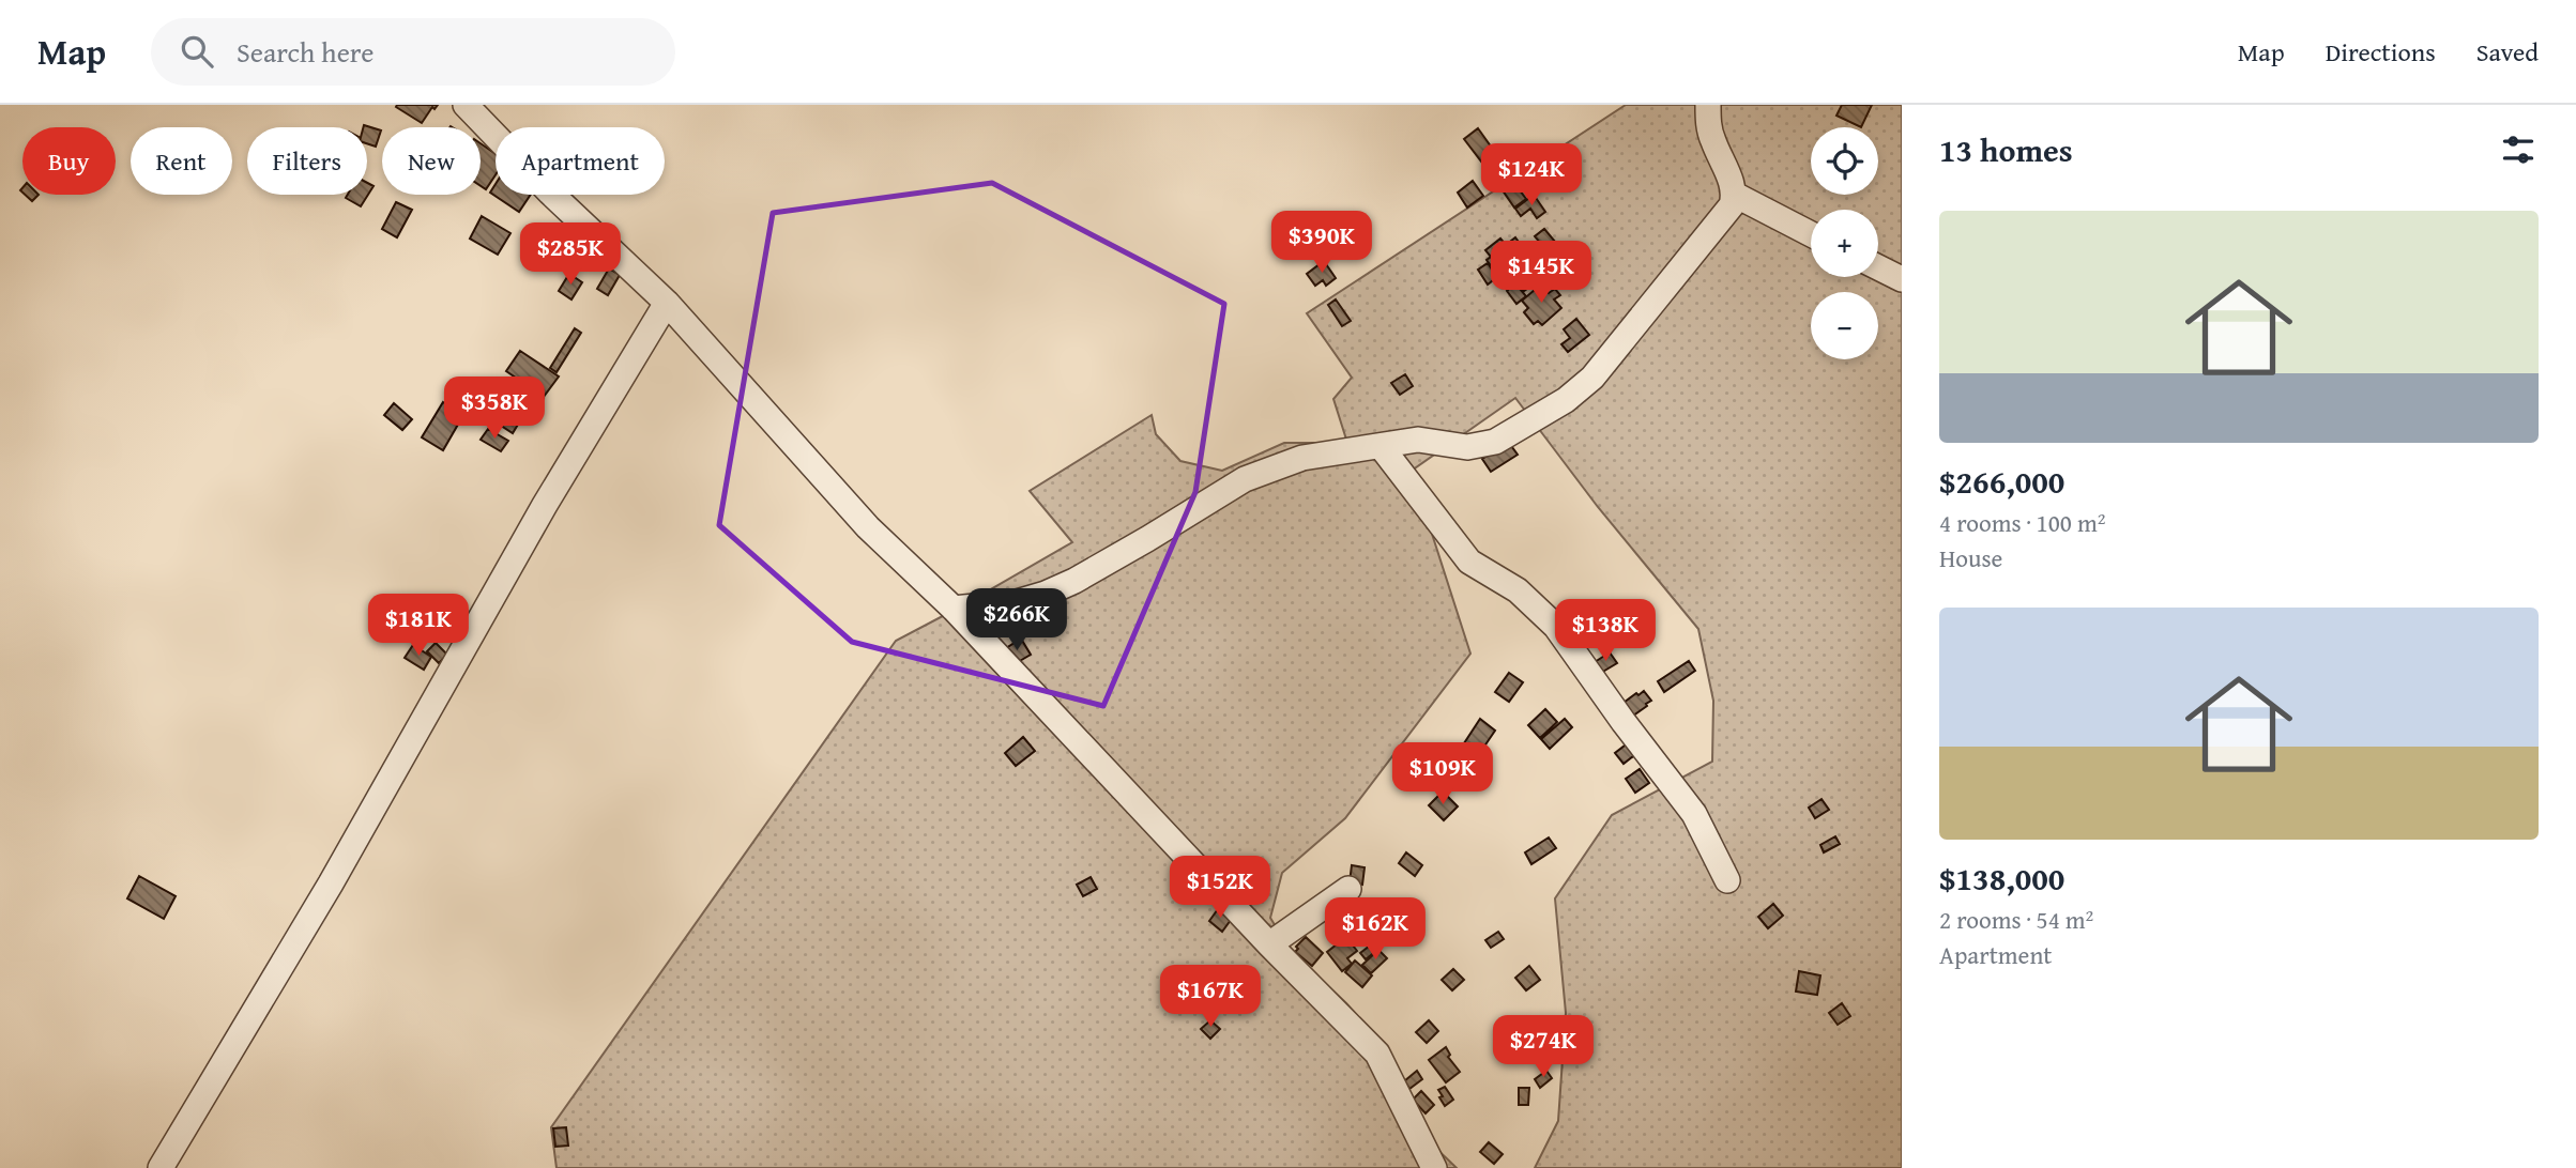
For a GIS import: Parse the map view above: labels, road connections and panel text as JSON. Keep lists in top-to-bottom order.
{
  "page": {
    "header": "Map",
    "search": "Search here",
    "nav": ["Map", "Directions", "Saved"],
    "heading": "13 homes",
    "map_buttons": ["+", "−"],
    "chip": [
      "Buy",
      "Rent",
      "Filters",
      "New",
      "Apartment"
    ],
    "price": [
      "$124K",
      "$390K",
      "$285K",
      "$145K",
      "$358K",
      "$266K",
      "$181K",
      "$138K",
      "$109K",
      "$152K",
      "$162K",
      "$167K",
      "$274K"
    ],
    "list": [
      {
        "name": "$266,000",
        "note": "4 rooms · 100 m² · House"
      },
      {
        "name": "$138,000",
        "note": "2 rooms · 54 m² · Apartment"
      }
    ]
  }
}
